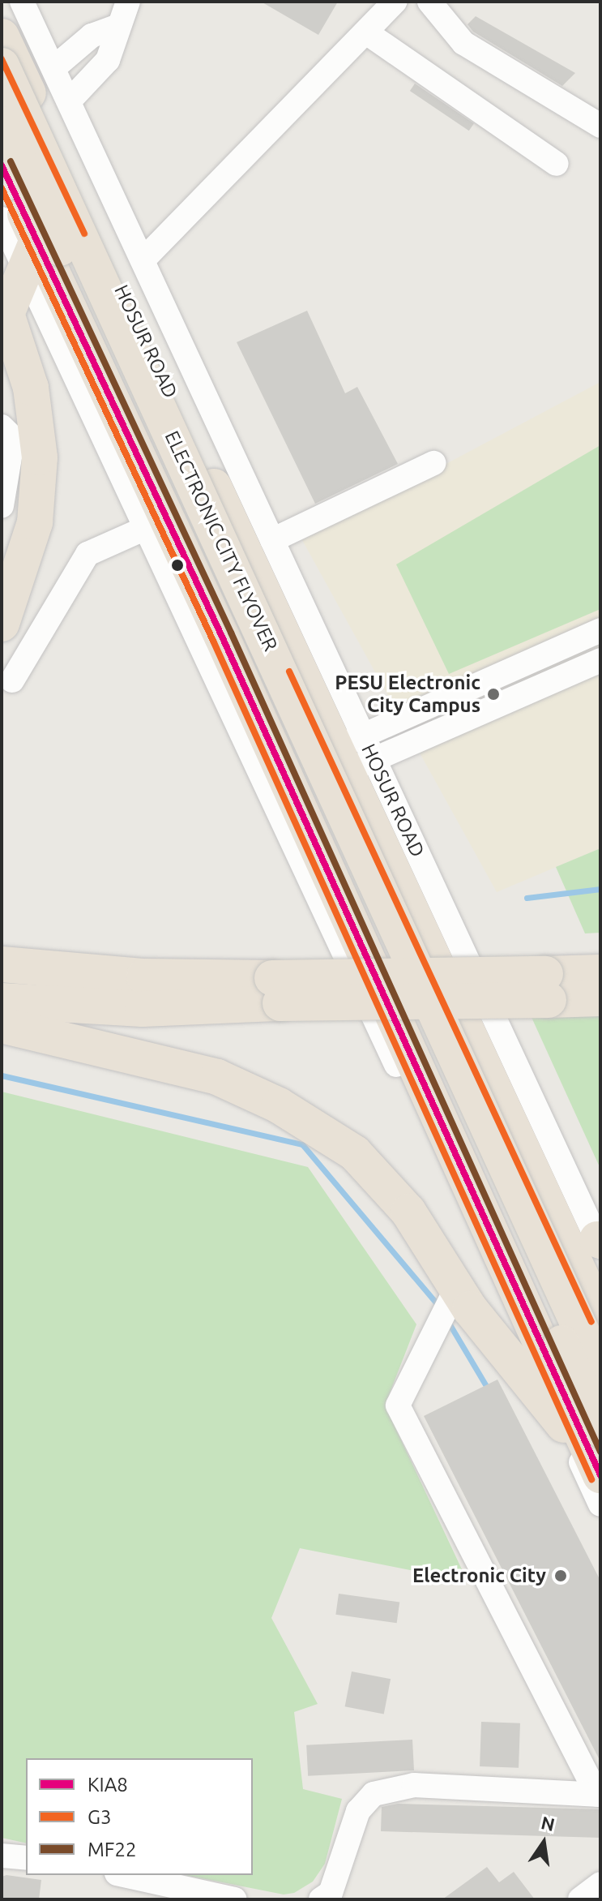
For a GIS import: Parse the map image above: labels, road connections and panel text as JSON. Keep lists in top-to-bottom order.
{
  "streets": {
    "highway": ["HOSUR ROAD", "ELECTRONIC CITY FLYOVER"]
  },
  "places": ["PESU Electronic City Campus", "Electronic City"],
  "lines": ["transit line G3", "transit line MF22", "transit line KIA8"],
  "legend": ["KIA8", "G3", "MF22"],
  "north": "top"
}
